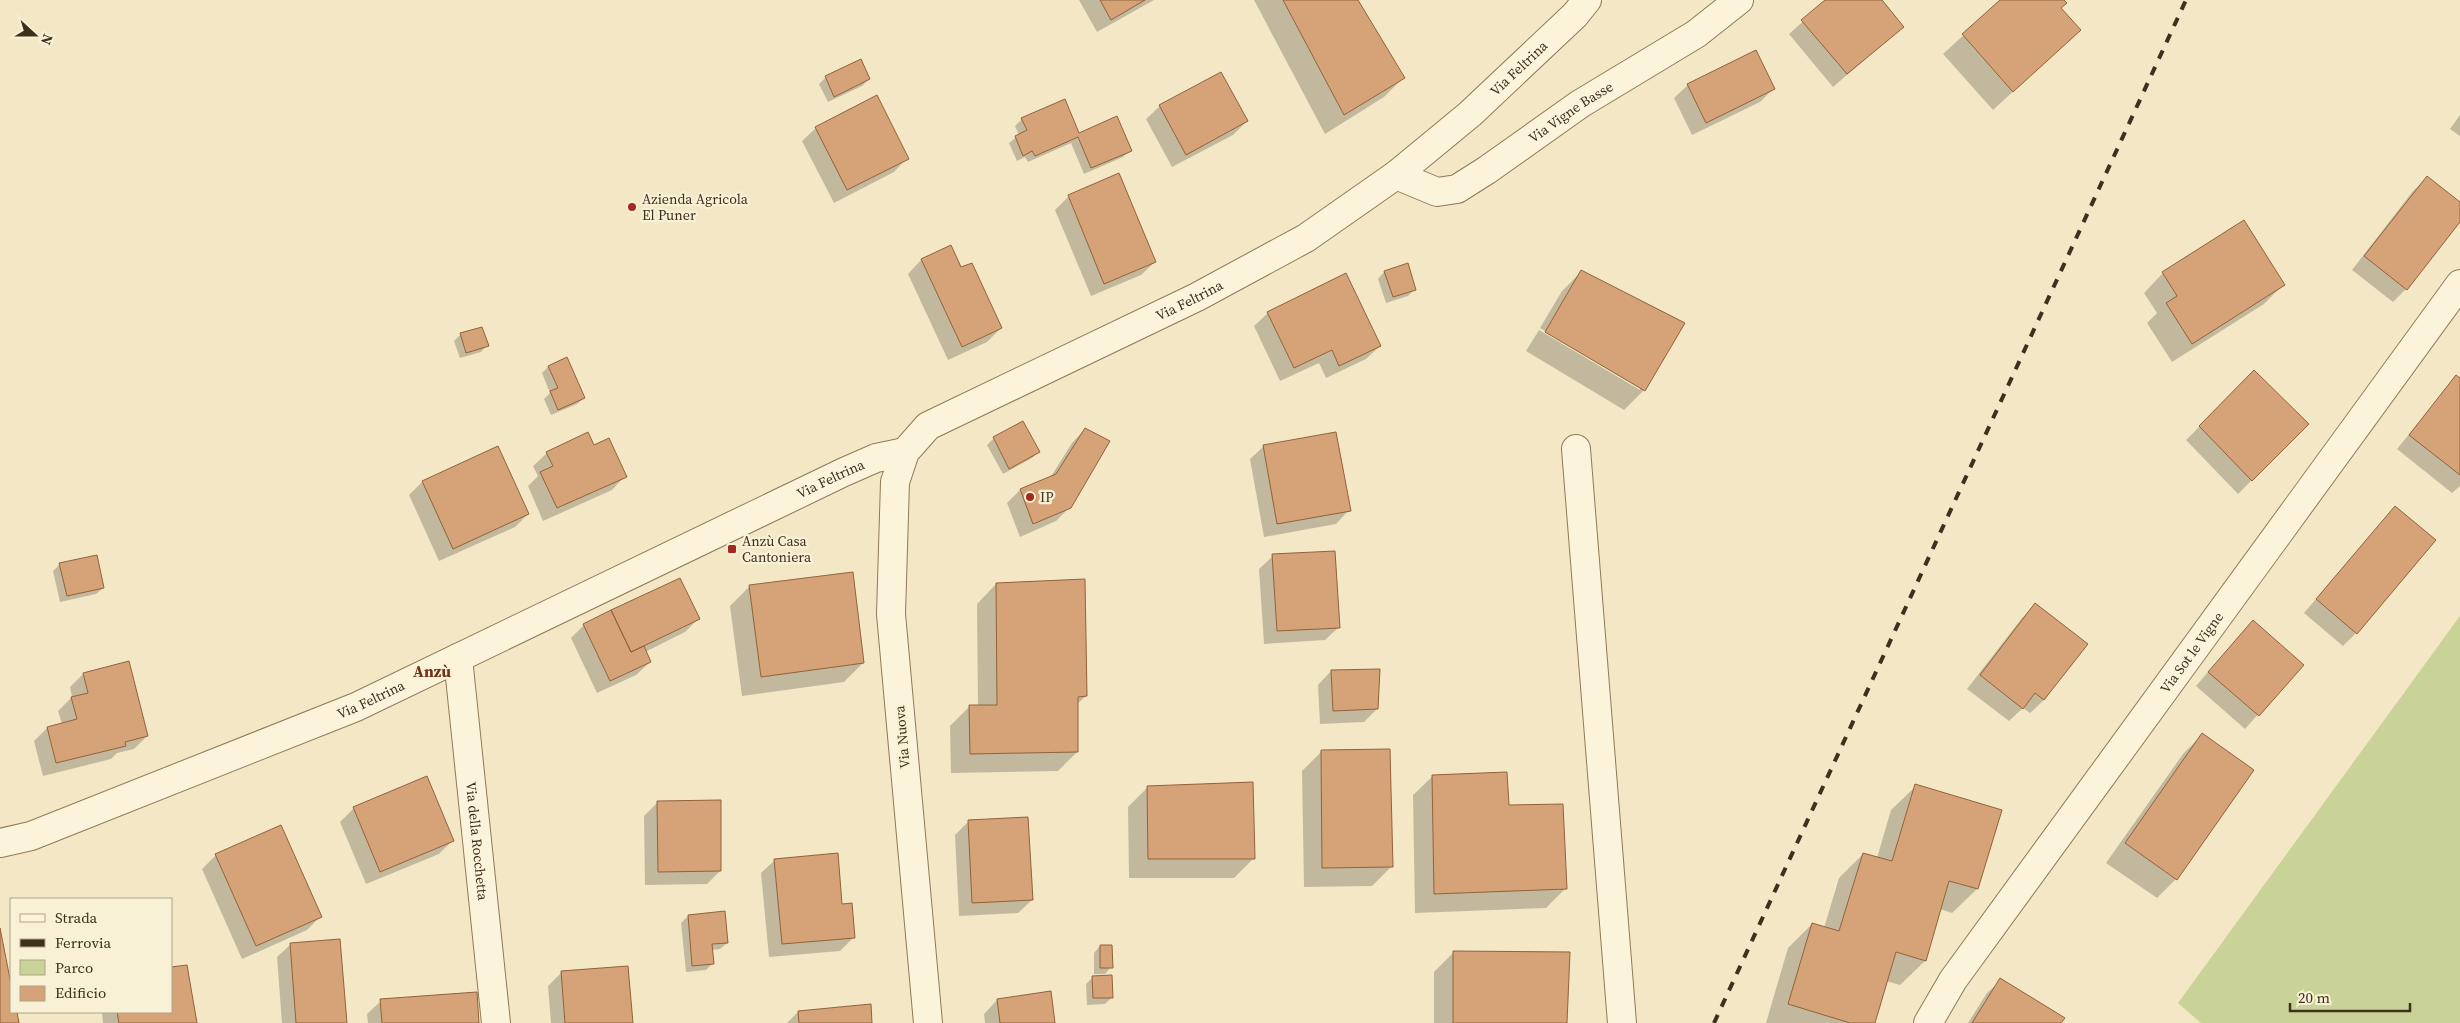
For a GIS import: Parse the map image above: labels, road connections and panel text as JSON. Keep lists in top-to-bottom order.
{
  "streets": {
    "street": [
      "Via Feltrina",
      "Via Vigne Basse",
      "Via Sot le Vigne",
      "Via Nuova",
      "Via della Rocchetta"
    ]
  },
  "crossings": [
    ["Via Feltrina", "Via Vigne Basse"],
    ["Via Feltrina", "Via Nuova"],
    ["Via Feltrina", "Via della Rocchetta"]
  ],
  "districts": ["Anzù"],
  "places": {
    "other": ["Azienda Agricola El Puner", "IP"],
    "transit": ["Anzù Casa Cantoniera"]
  },
  "legend": [
    "Strada",
    "Ferrovia",
    "Parco",
    "Edificio"
  ],
  "scale_bar": "20 m",
  "north": "right"
}
